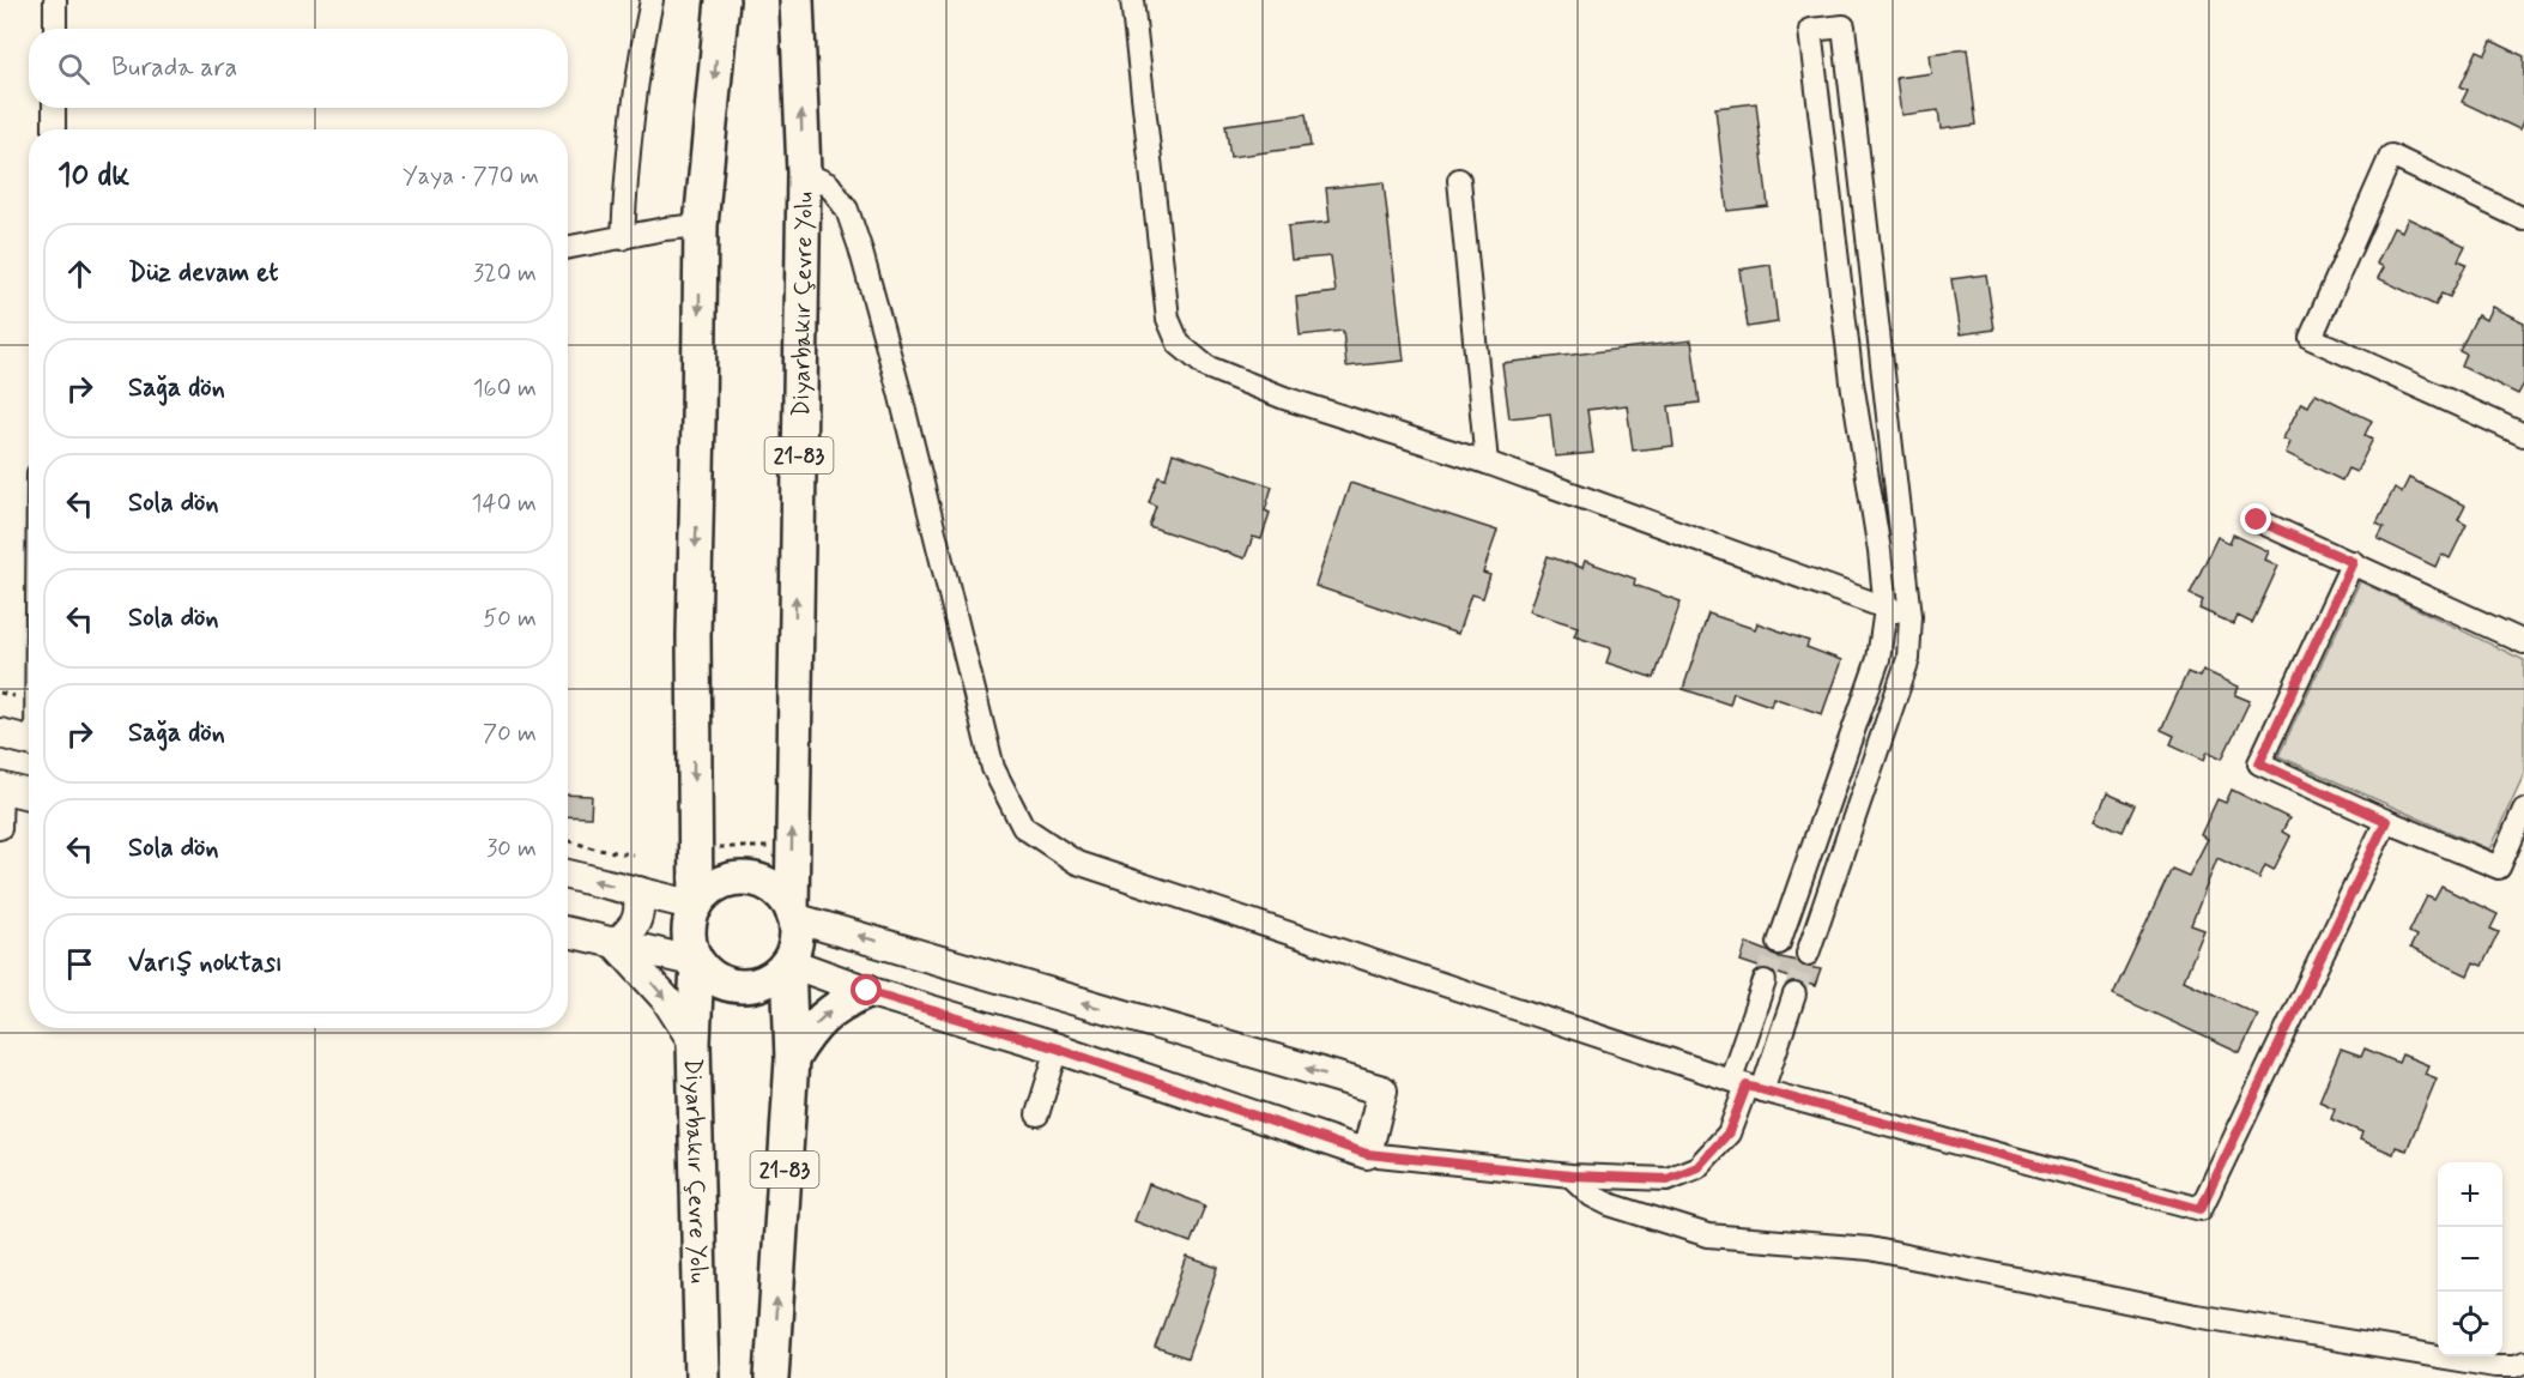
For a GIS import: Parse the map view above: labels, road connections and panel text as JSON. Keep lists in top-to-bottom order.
{
  "streets": {
    "highway": ["Diyarbakır Çevre Yolu", "21-83"]
  },
  "crossings": [
    ["Diyarbakır Çevre Yolu", "21-83"]
  ],
  "page": {
    "search": "Burada ara",
    "heading": ["10 dk", "Yaya · 770 m"],
    "list": [
      ["Düz devam et", "320 m"],
      ["Sağa dön", "160 m"],
      ["Sola dön", "140 m"],
      ["Sola dön", "50 m"],
      ["Sağa dön", "70 m"],
      ["Sola dön", "30 m"],
      "Varış noktası"
    ],
    "map_buttons": ["+", "−"]
  }
}
